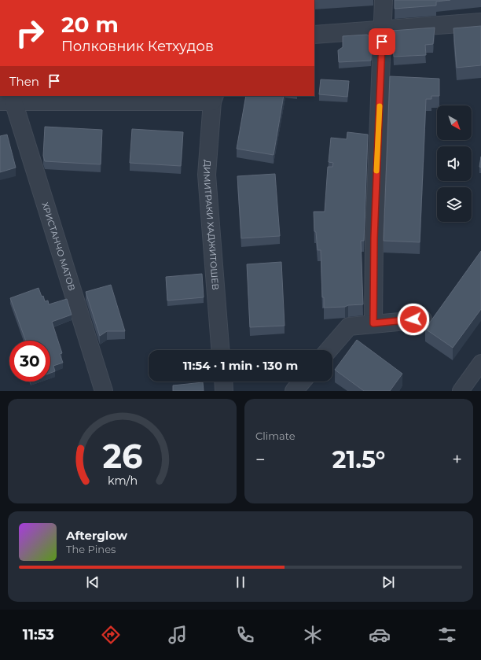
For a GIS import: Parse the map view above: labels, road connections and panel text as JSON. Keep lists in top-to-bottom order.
{
  "streets": {
    "street": ["ДИМИТРАКИ ХАДЖИТОШЕВ", "ХРИСТАНЧО МАТОВ"]
  },
  "north": "bottom right",
  "page": {
    "turn": ["20 m", "Полковник Кетхудов"],
    "then": "Then",
    "limit": "30",
    "trip": "11:54 · 1 min · 130 m",
    "tile": "Climate",
    "heat": ["−", "21.5°", "+"],
    "song": ["Afterglow", "The Pines"],
    "tabs": "11:53",
    "gauge": ["26", "km/h"]
  }
}
